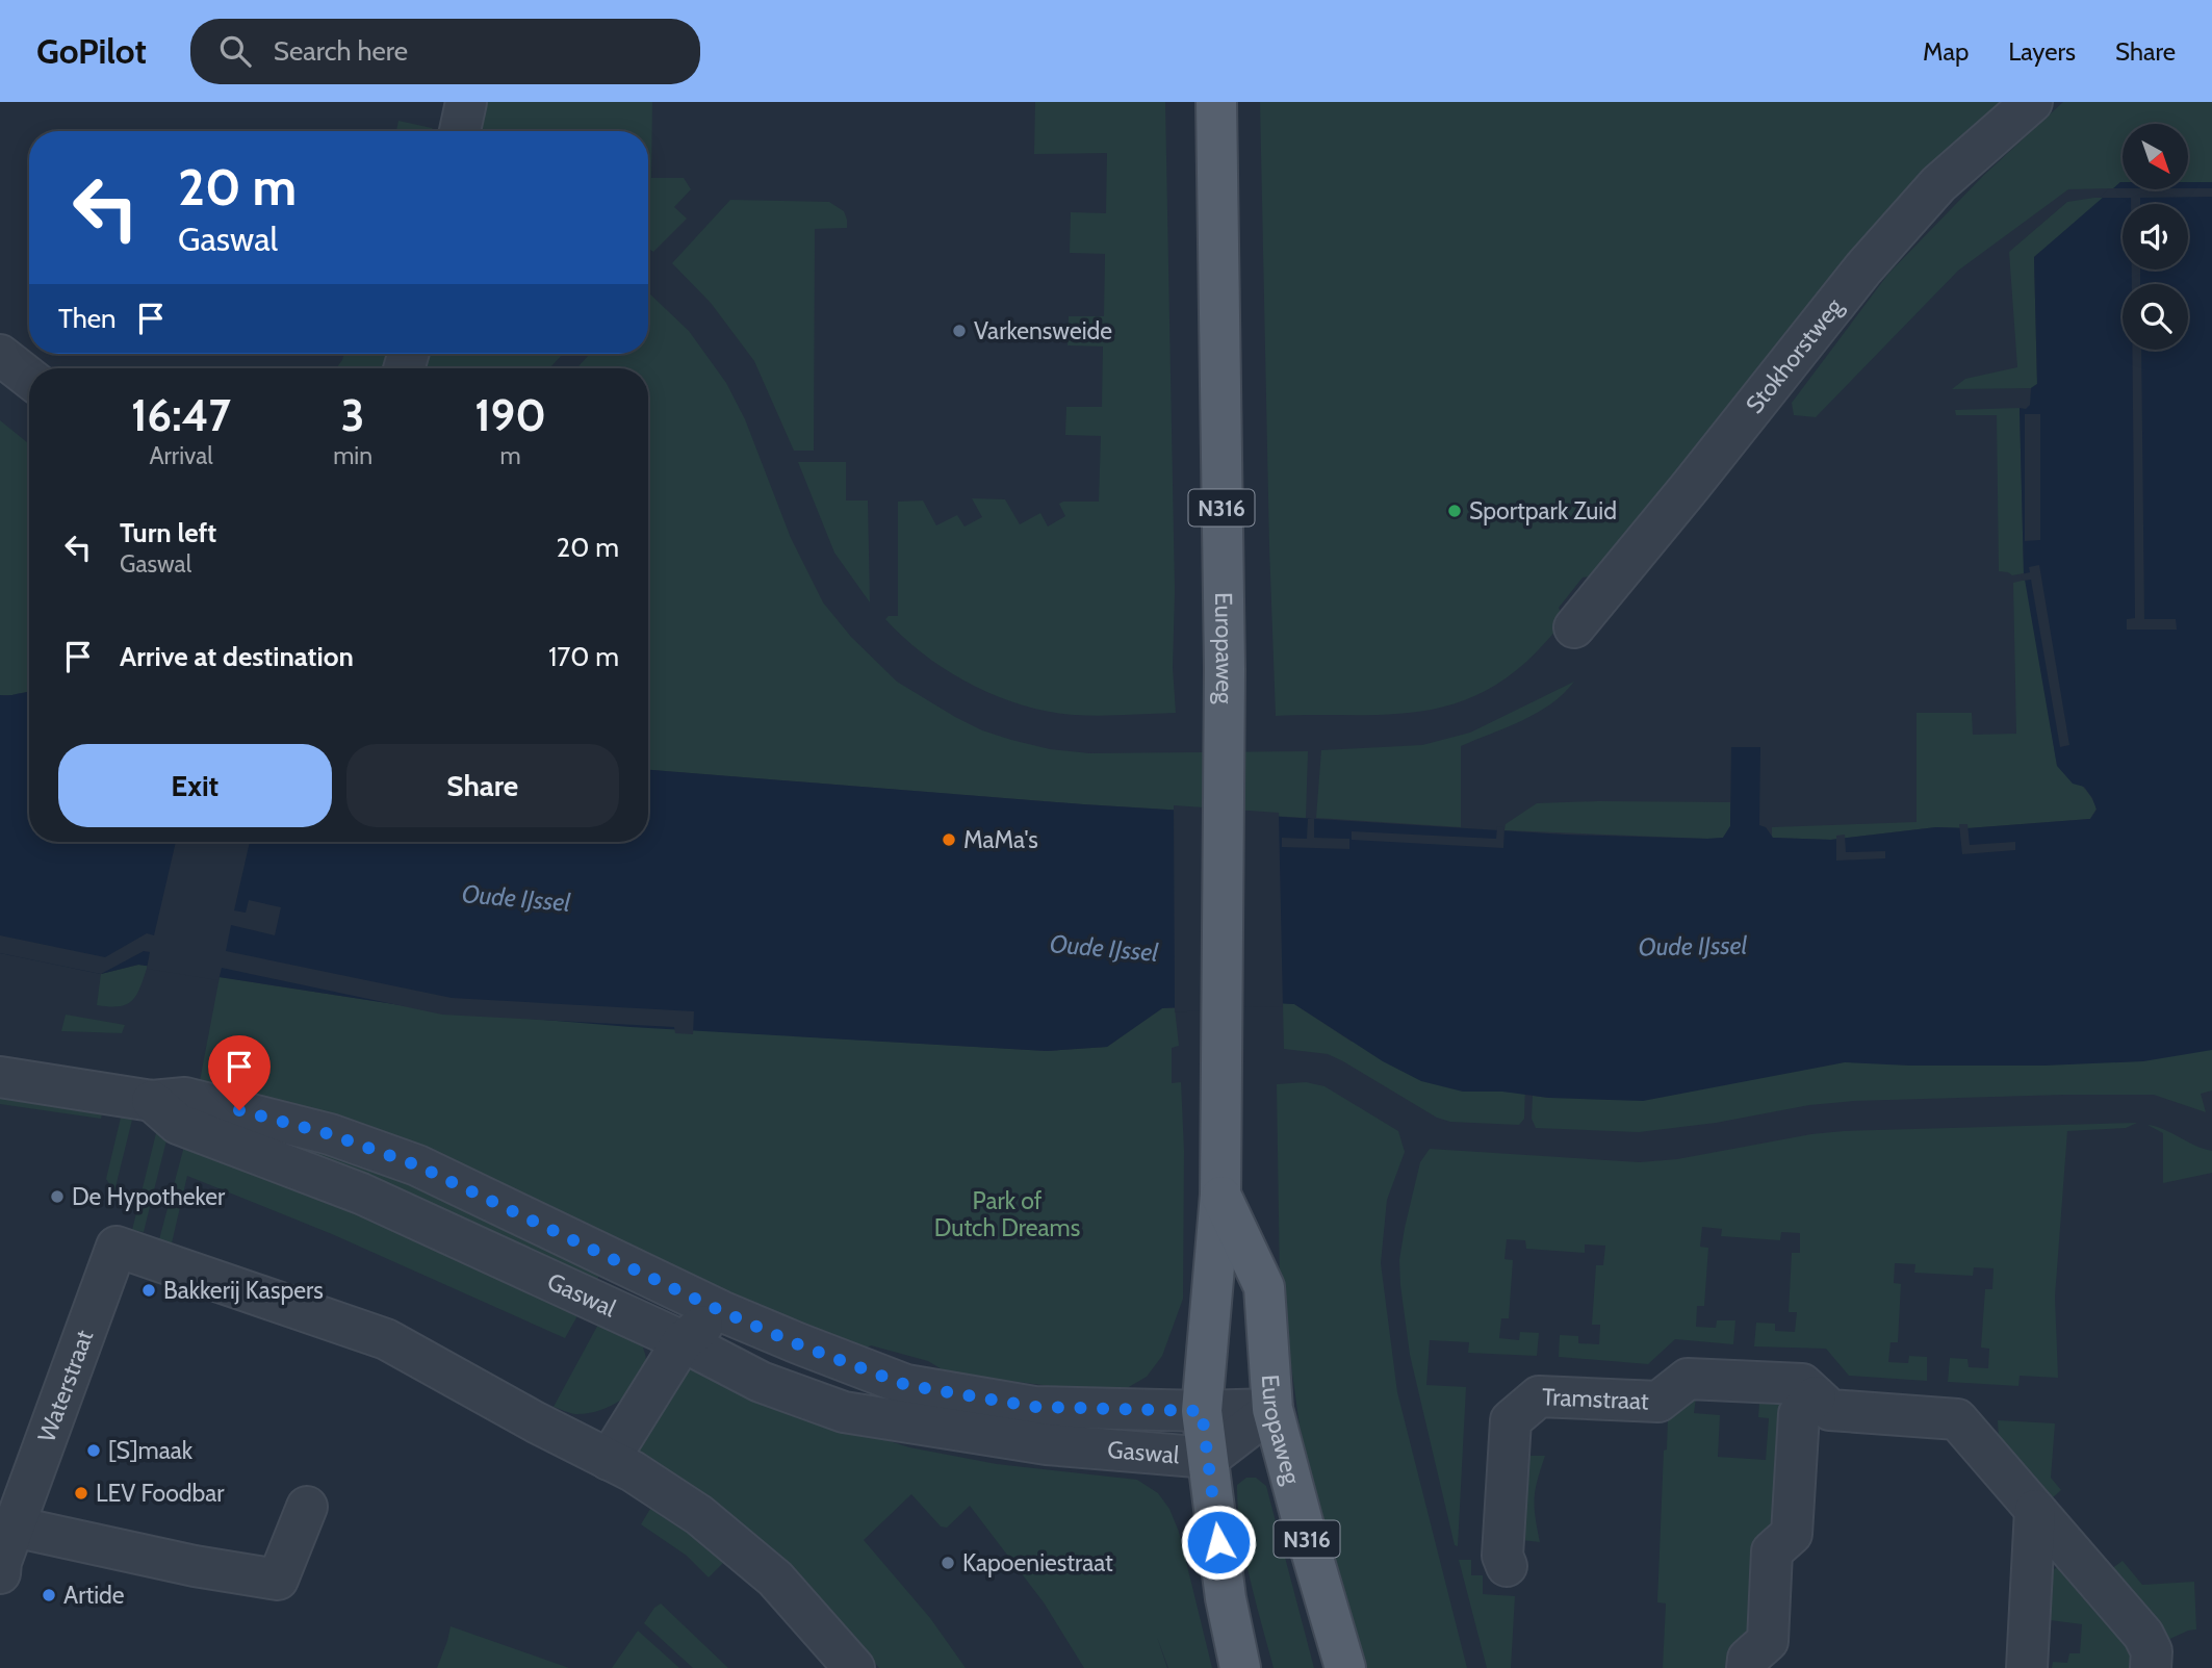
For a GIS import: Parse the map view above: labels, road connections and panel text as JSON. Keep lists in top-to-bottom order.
{
  "streets": {
    "main road": ["N316", "Europaweg"],
    "street": [
      "Stokhorstweg",
      "Gaswal",
      "Waterstraat",
      "Tramstraat"
    ]
  },
  "crossings": [
    ["Europaweg", "Gaswal"]
  ],
  "water": ["Oude IJssel"],
  "parks": ["Park of Dutch Dreams"],
  "places": [
    "Varkensweide",
    "Sportpark Zuid",
    "MaMa's",
    "De Hypotheker",
    "Bakkerij Kaspers",
    "[S]maak",
    "LEV Foodbar",
    "Kapoeniestraat",
    "Artide"
  ],
  "north": "bottom right",
  "page": {
    "header": "GoPilot",
    "search": "Search here",
    "nav": ["Map", "Layers", "Share"],
    "turn": ["20 m", "Gaswal"],
    "then": "Then",
    "eta": [
      "16:47",
      "Arrival",
      "3",
      "min",
      "190",
      "m"
    ],
    "list": [
      {
        "name": "Turn left",
        "note": "Gaswal",
        "value": "20 m"
      },
      {
        "name": "Arrive at destination",
        "value": "170 m"
      }
    ],
    "buttons": ["Exit", "Share"]
  }
}
